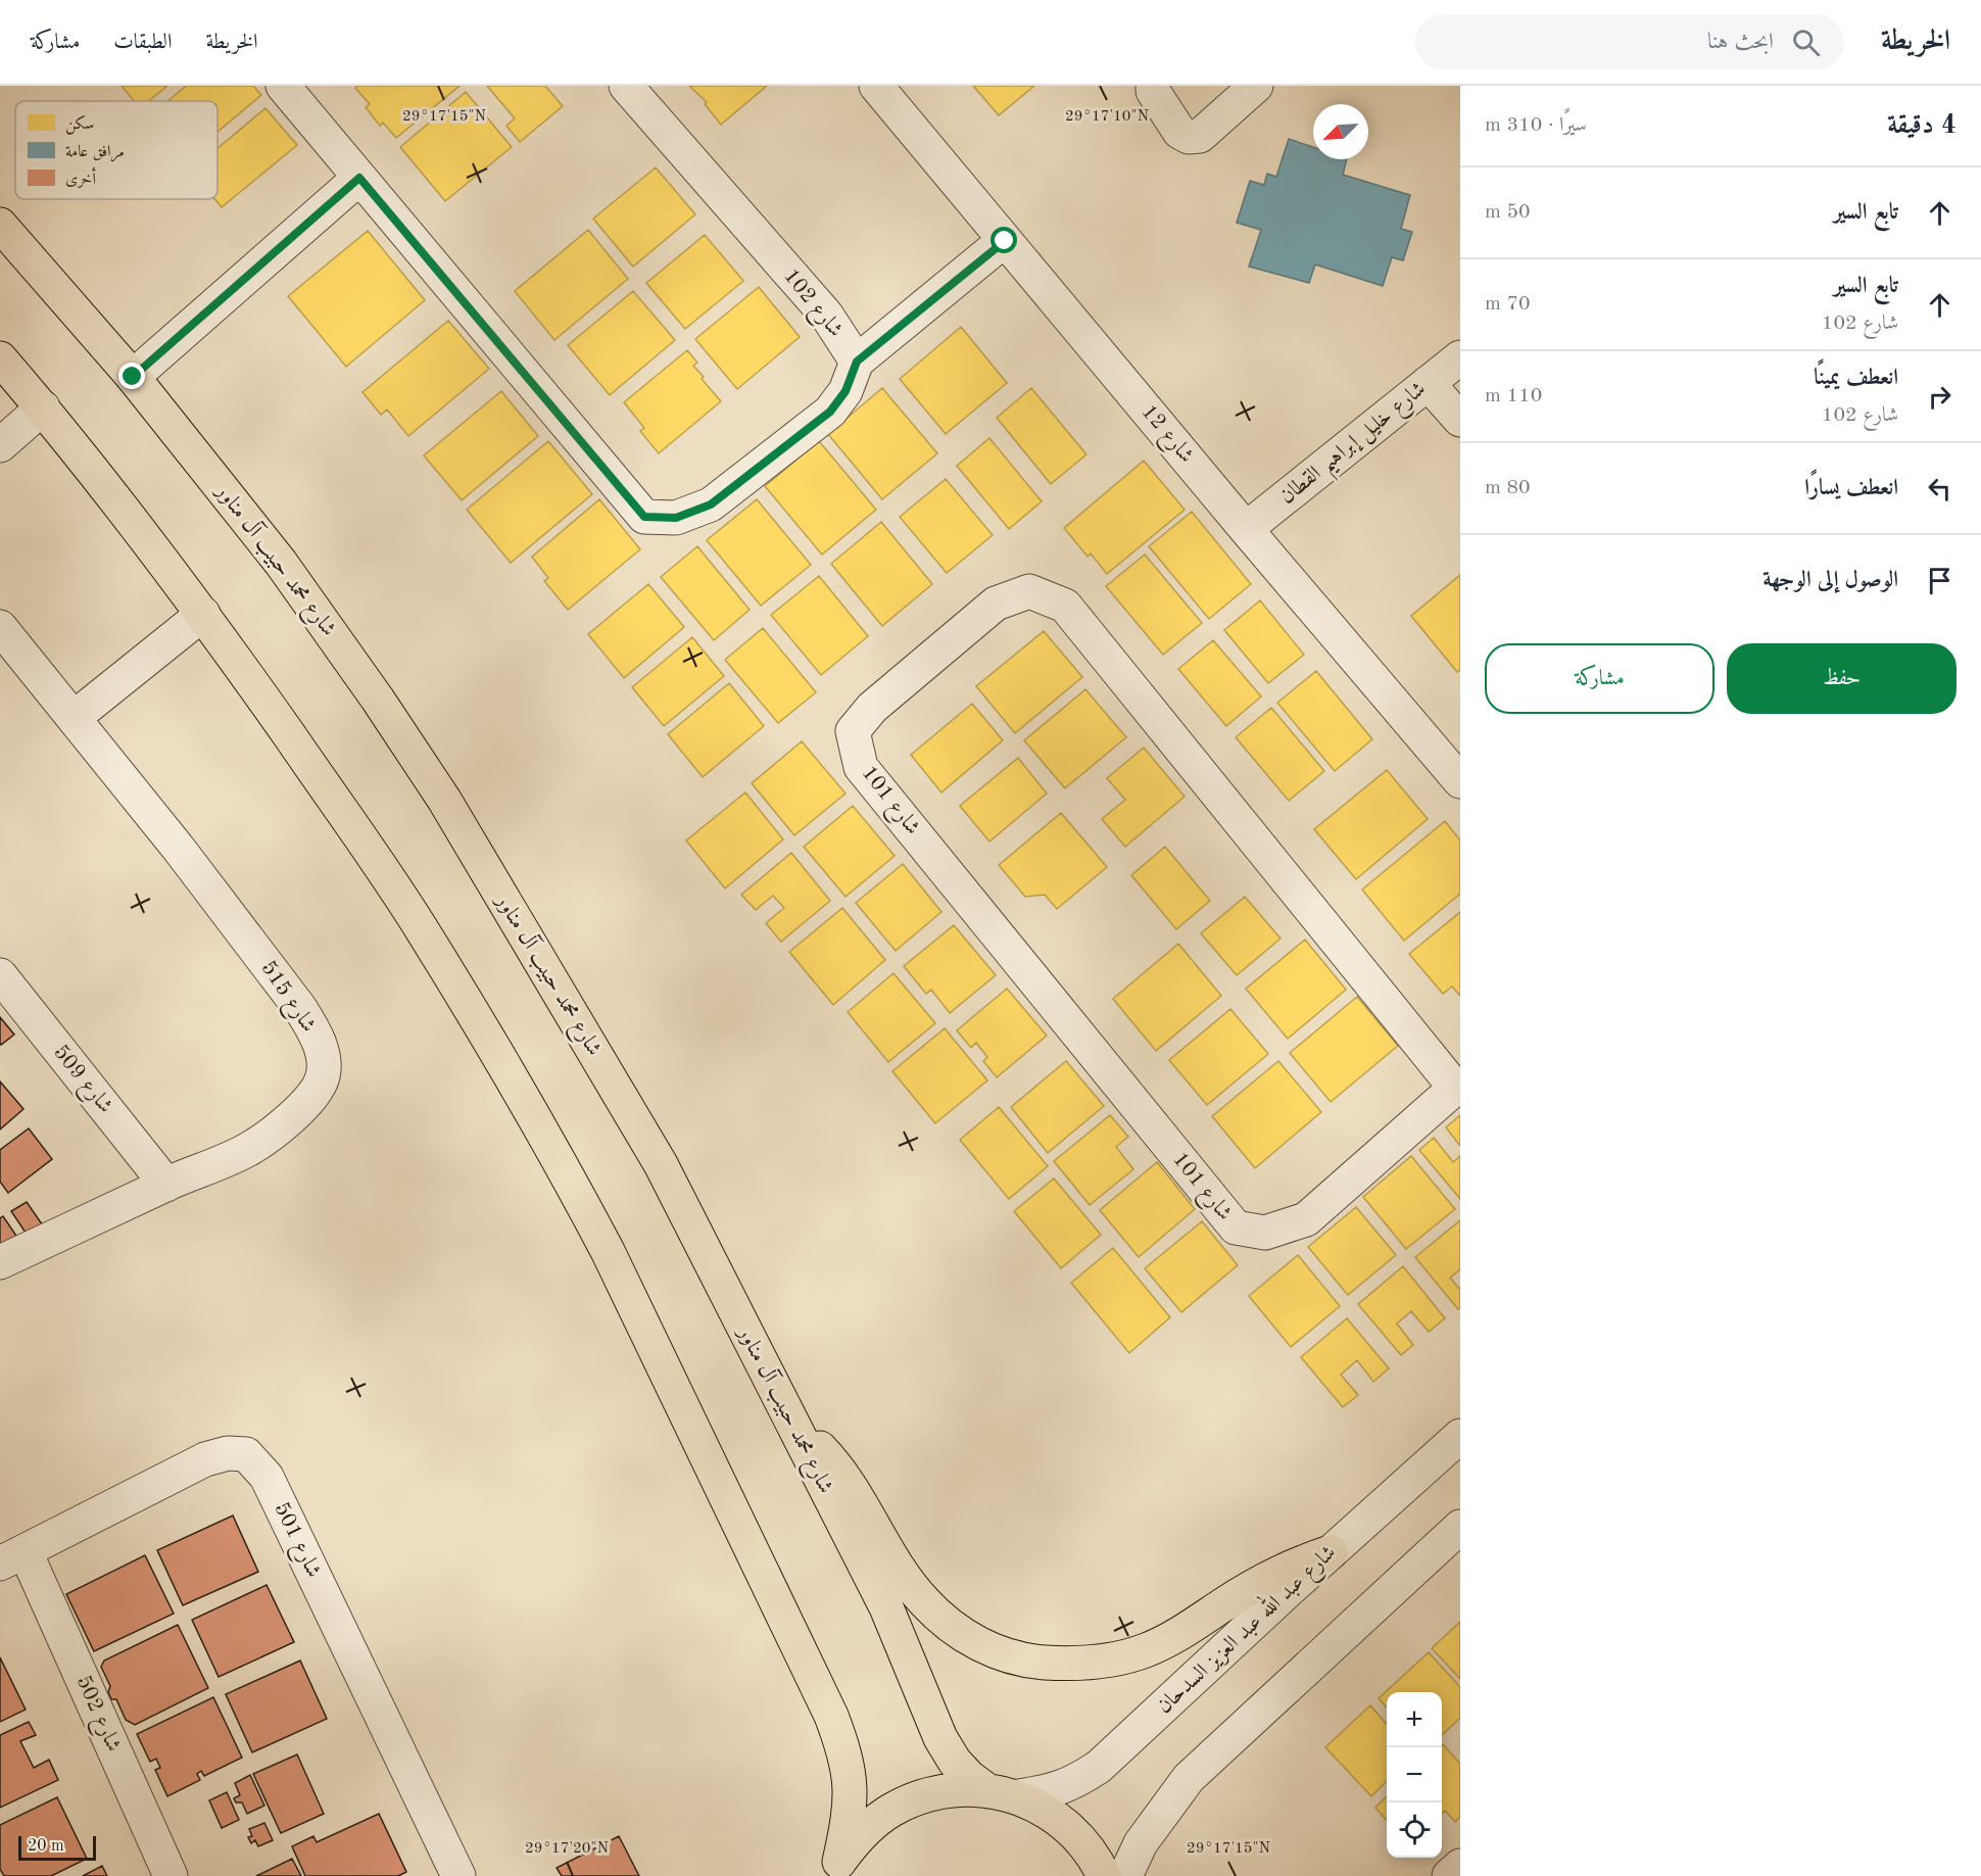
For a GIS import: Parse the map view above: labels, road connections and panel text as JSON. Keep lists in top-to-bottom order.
{
  "streets": {
    "main road": ["شارع محمد حبيب آل مناور"],
    "street": [
      "شارع 102",
      "شارع 12",
      "شارع خليل إبراهيم القطان",
      "شارع 101",
      "شارع 515",
      "شارع 509",
      "شارع 501",
      "شارع عبد الله عبد العزيز السدحان",
      "شارع 502"
    ]
  },
  "crossings": [
    ["شارع 12", "شارع خليل إبراهيم القطان"],
    ["شارع محمد حبيب آل مناور", "شارع عبد الله عبد العزيز السدحان"],
    ["شارع 515", "شارع 509"],
    ["شارع 501", "شارع 502"]
  ],
  "legend": ["سكن", "مرافق عامة", "أخرى"],
  "scale_bar": "20 m",
  "north": "bottom left",
  "page": {
    "header": "الخريطة",
    "search": "ابحث هنا",
    "nav": ["الخريطة", "الطبقات", "مشاركة"],
    "heading": ["4 دقيقة", "سيرًا · 310 m"],
    "list": [
      ["تابع السير", "50 m"],
      ["تابع السير", "شارع 102", "70 m"],
      ["انعطف يمينًا", "شارع 102", "110 m"],
      ["انعطف يسارًا", "80 m"],
      "الوصول إلى الوجهة"
    ],
    "buttons": ["حفظ", "مشاركة"],
    "map_buttons": ["+", "−"],
    "scale": "20 m"
  },
  "coordinates": ["29°17'15\"N", "29°17'10\"N", "29°17'20\"N"]
}
